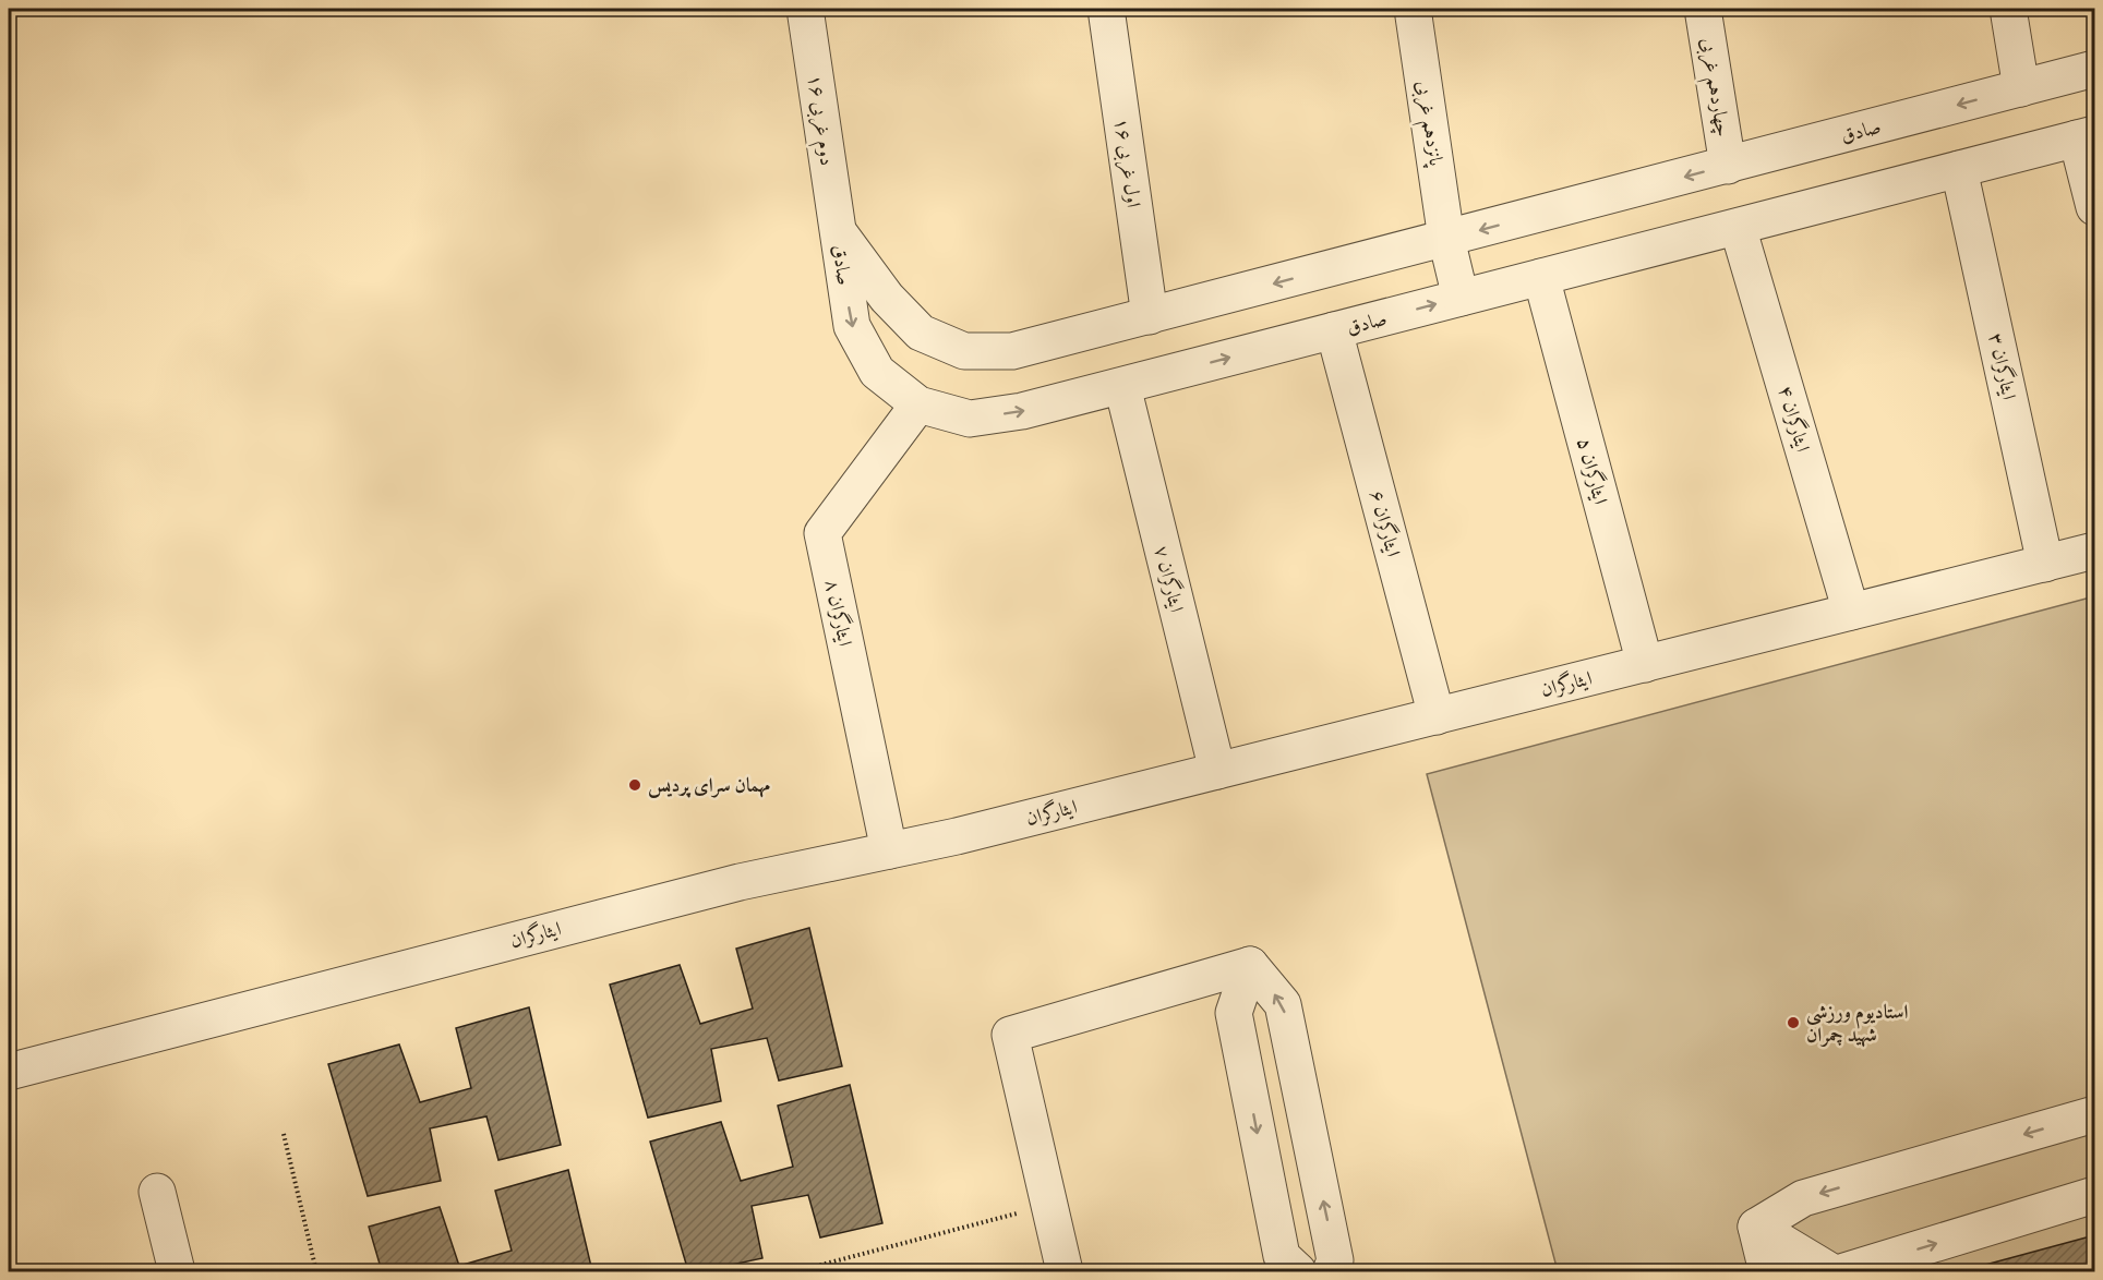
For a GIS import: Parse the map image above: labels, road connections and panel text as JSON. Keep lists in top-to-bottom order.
{
  "streets": {
    "street": [
      "چهاردهم غربی",
      "۱۶ دوم غربی",
      "پانزدهم غربی",
      "صادق",
      "۱۶ اول غربی",
      "ایثارگران ۳",
      "ایثارگران ۴",
      "ایثارگران ۵",
      "ایثارگران ۶",
      "ایثارگران ۷",
      "ایثارگران ۸",
      "ایثارگران"
    ]
  },
  "crossings": [
    ["چهاردهم غربی", "صادق"],
    ["۱۶ دوم غربی", "صادق"],
    ["پانزدهم غربی", "صادق"],
    ["صادق", "۱۶ اول غربی"],
    ["صادق", "ایثارگران ۳"],
    ["صادق", "ایثارگران ۴"],
    ["صادق", "ایثارگران ۵"],
    ["صادق", "ایثارگران ۶"],
    ["صادق", "ایثارگران ۷"],
    ["صادق", "ایثارگران ۸"],
    ["ایثارگران ۳", "ایثارگران"],
    ["ایثارگران ۴", "ایثارگران"],
    ["ایثارگران ۵", "ایثارگران"],
    ["ایثارگران ۶", "ایثارگران"],
    ["ایثارگران ۷", "ایثارگران"],
    ["ایثارگران ۸", "ایثارگران"]
  ],
  "places": ["مهمان سرای پردیس", "استادیوم ورزشی شهید چمران"]
}
